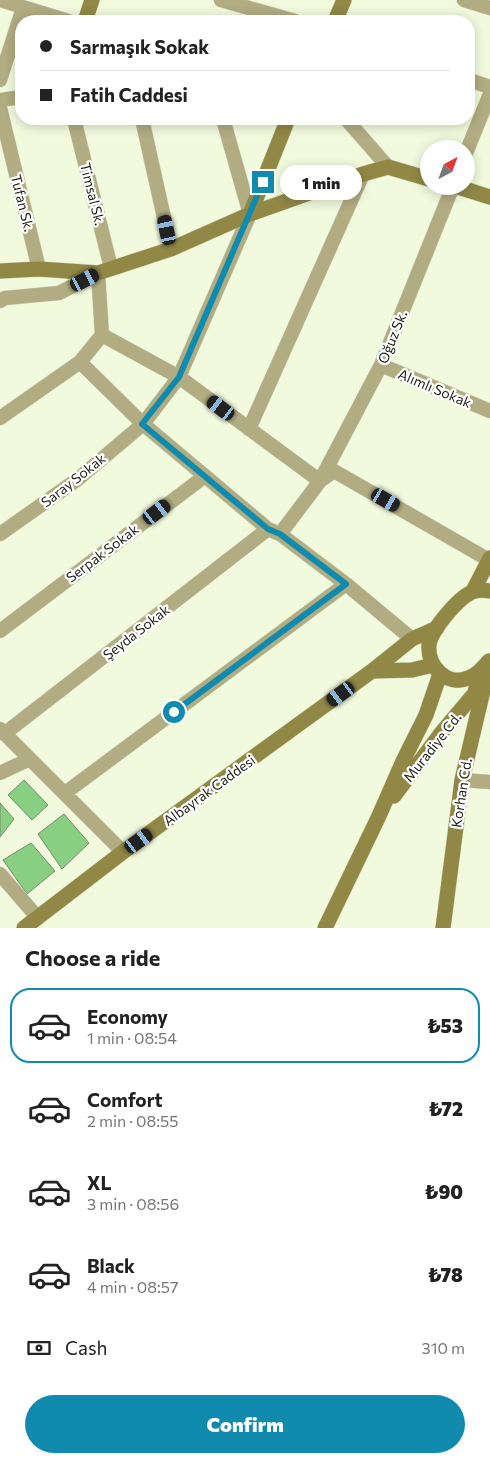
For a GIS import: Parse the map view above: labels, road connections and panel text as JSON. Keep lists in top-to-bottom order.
{
  "streets": {
    "street": [
      "Timsal Sk.",
      "Tufan Sk.",
      "Oğuz Sk.",
      "Alımlı Sokak",
      "Saray Sokak",
      "Serpak Sokak",
      "Şeyda Sokak",
      "Muradiye Cd.",
      "Albayrak Caddesi",
      "Korhan Cd."
    ]
  },
  "crossings": [
    ["Oğuz Sk.", "Alımlı Sokak"],
    ["Oğuz Sk.", "Şeyda Sokak"]
  ],
  "north": "top right",
  "page": {
    "banner": ["Sarmaşık Sokak", "Fatih Caddesi"],
    "bubble": "1 min",
    "heading": "Choose a ride",
    "list": [
      {
        "name": "Economy",
        "note": "1 min · 08:54",
        "value": "₺53"
      },
      {
        "name": "Comfort",
        "note": "2 min · 08:55",
        "value": "₺72"
      },
      {
        "name": "XL",
        "note": "3 min · 08:56",
        "value": "₺90"
      },
      {
        "name": "Black",
        "note": "4 min · 08:57",
        "value": "₺78"
      }
    ],
    "pay": ["Cash", "310 m"],
    "buttons": "Confirm"
  }
}
